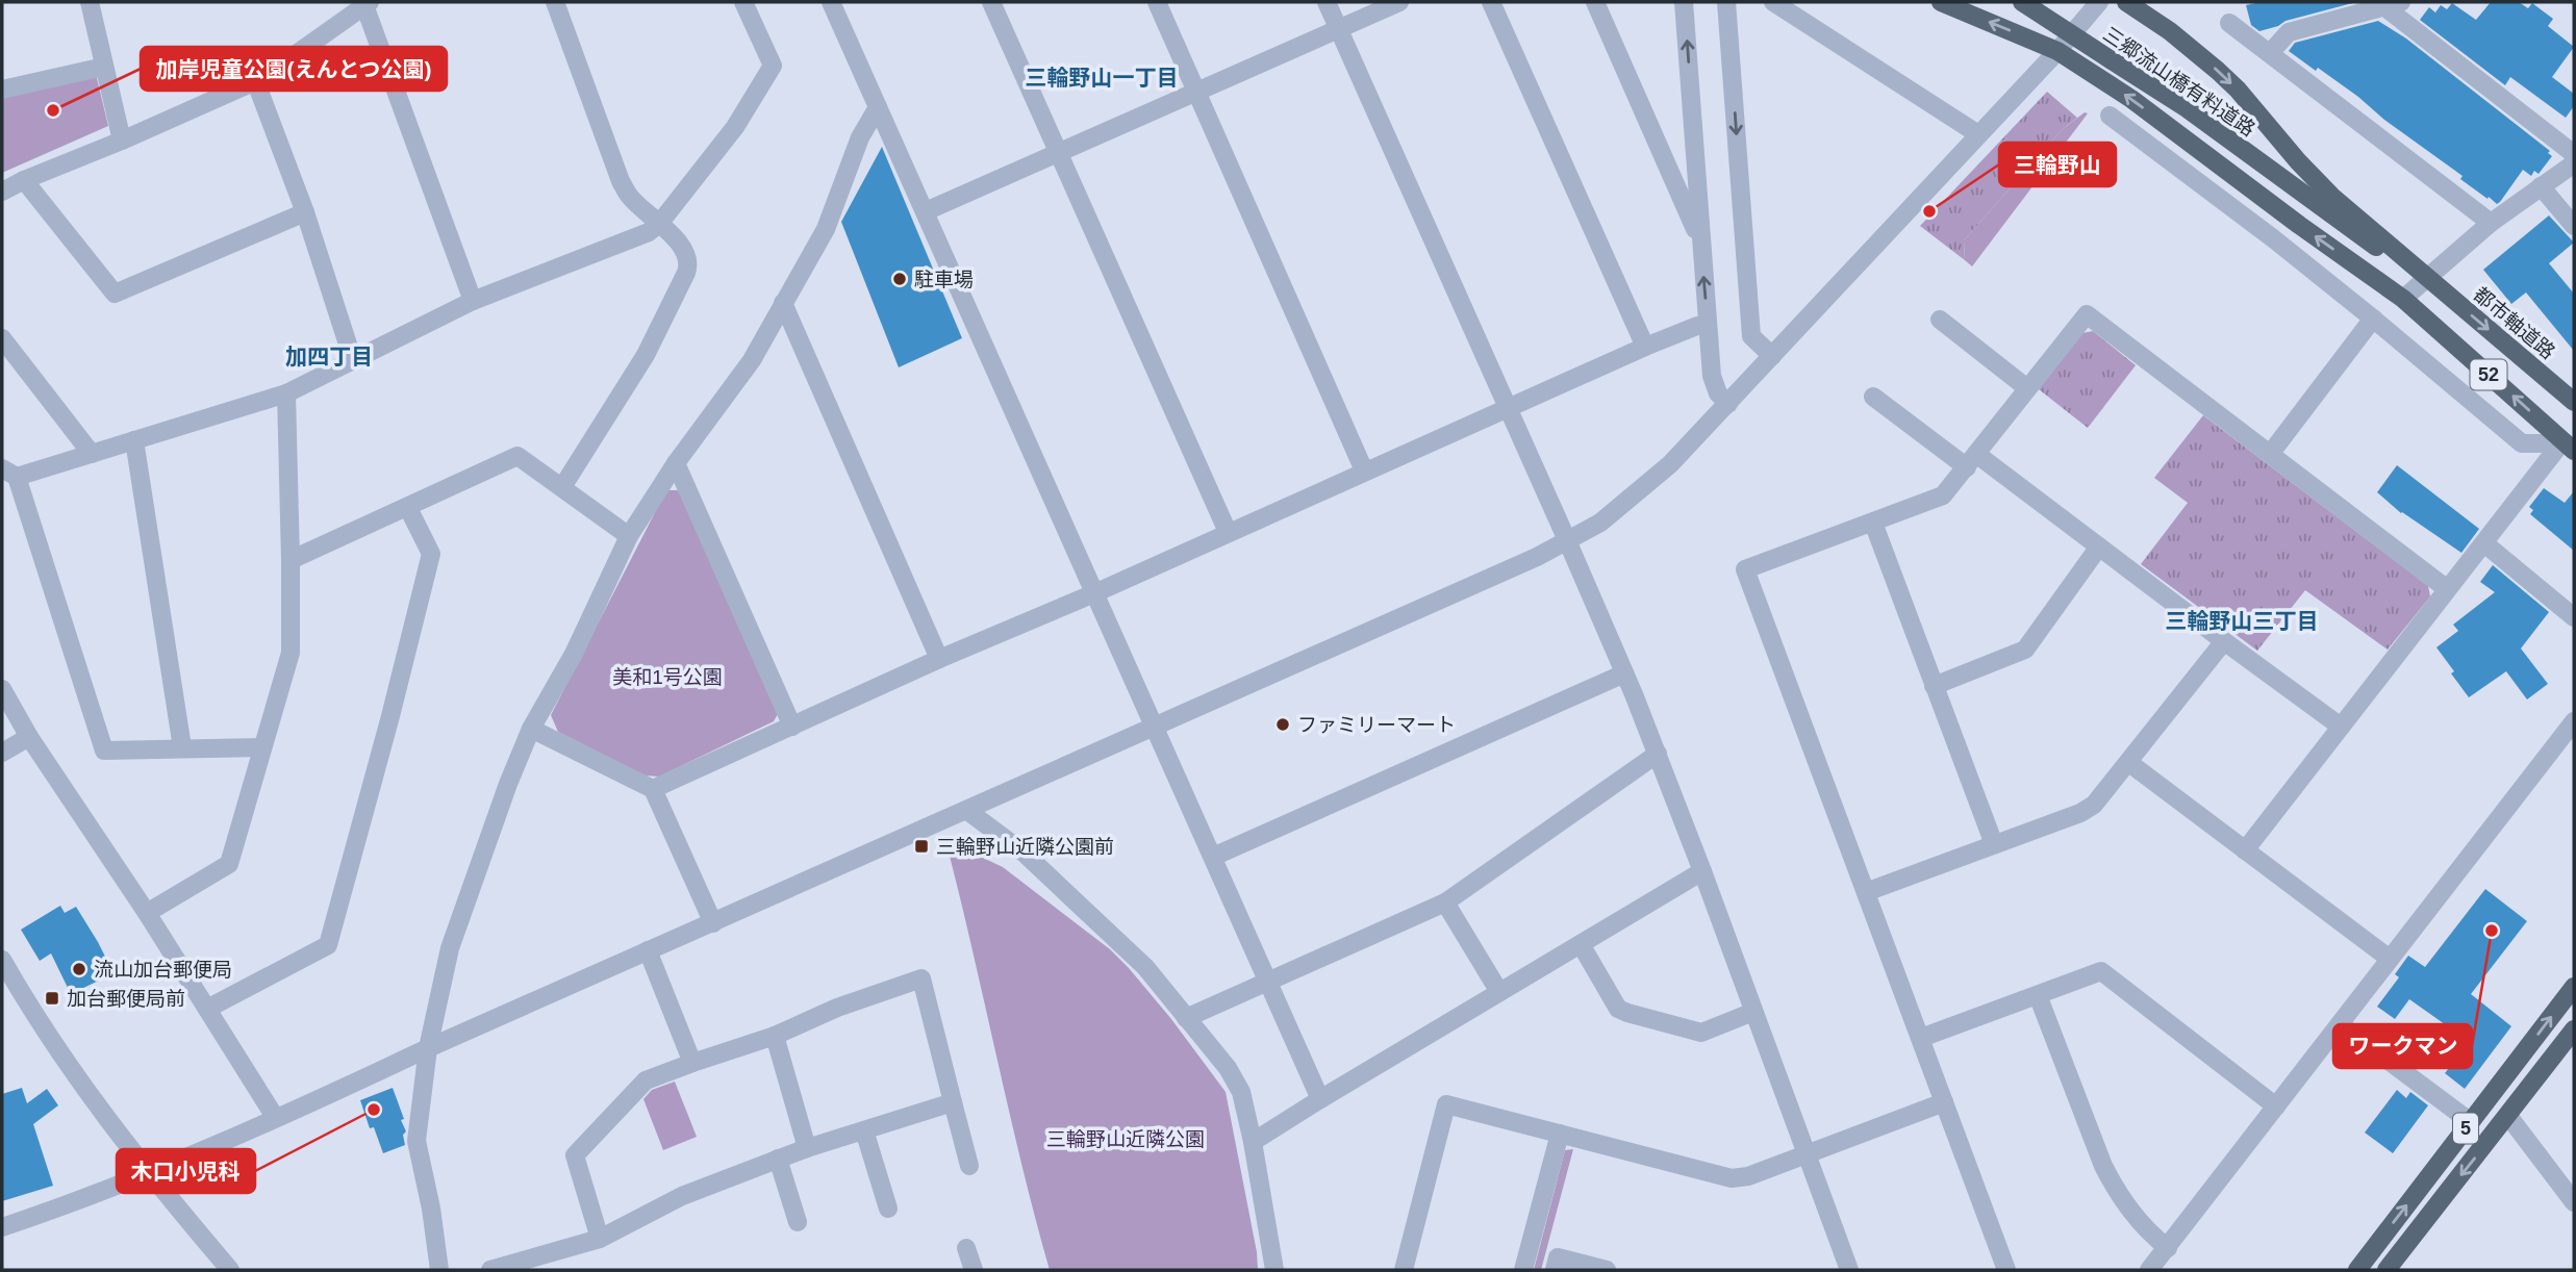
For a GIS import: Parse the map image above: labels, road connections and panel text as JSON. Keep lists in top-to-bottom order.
{
  "streets": {
    "main road": [
      "三郷流山橋有料道路",
      "都市軸道路",
      "52",
      "5"
    ]
  },
  "crossings": [
    ["三郷流山橋有料道路", "都市軸道路"],
    ["三郷流山橋有料道路", "52"]
  ],
  "districts": ["三輪野山一丁目", "加四丁目", "三輪野山三丁目"],
  "parks": ["美和1号公園", "三輪野山近隣公園"],
  "places": {
    "other": [
      "加岸児童公園(えんとつ公園)",
      "三輪野山",
      "駐車場",
      "ファミリーマート",
      "ワークマン",
      "流山加台郵便局",
      "木口小児科"
    ],
    "transit": ["三輪野山近隣公園前", "加台郵便局前"]
  }
}
